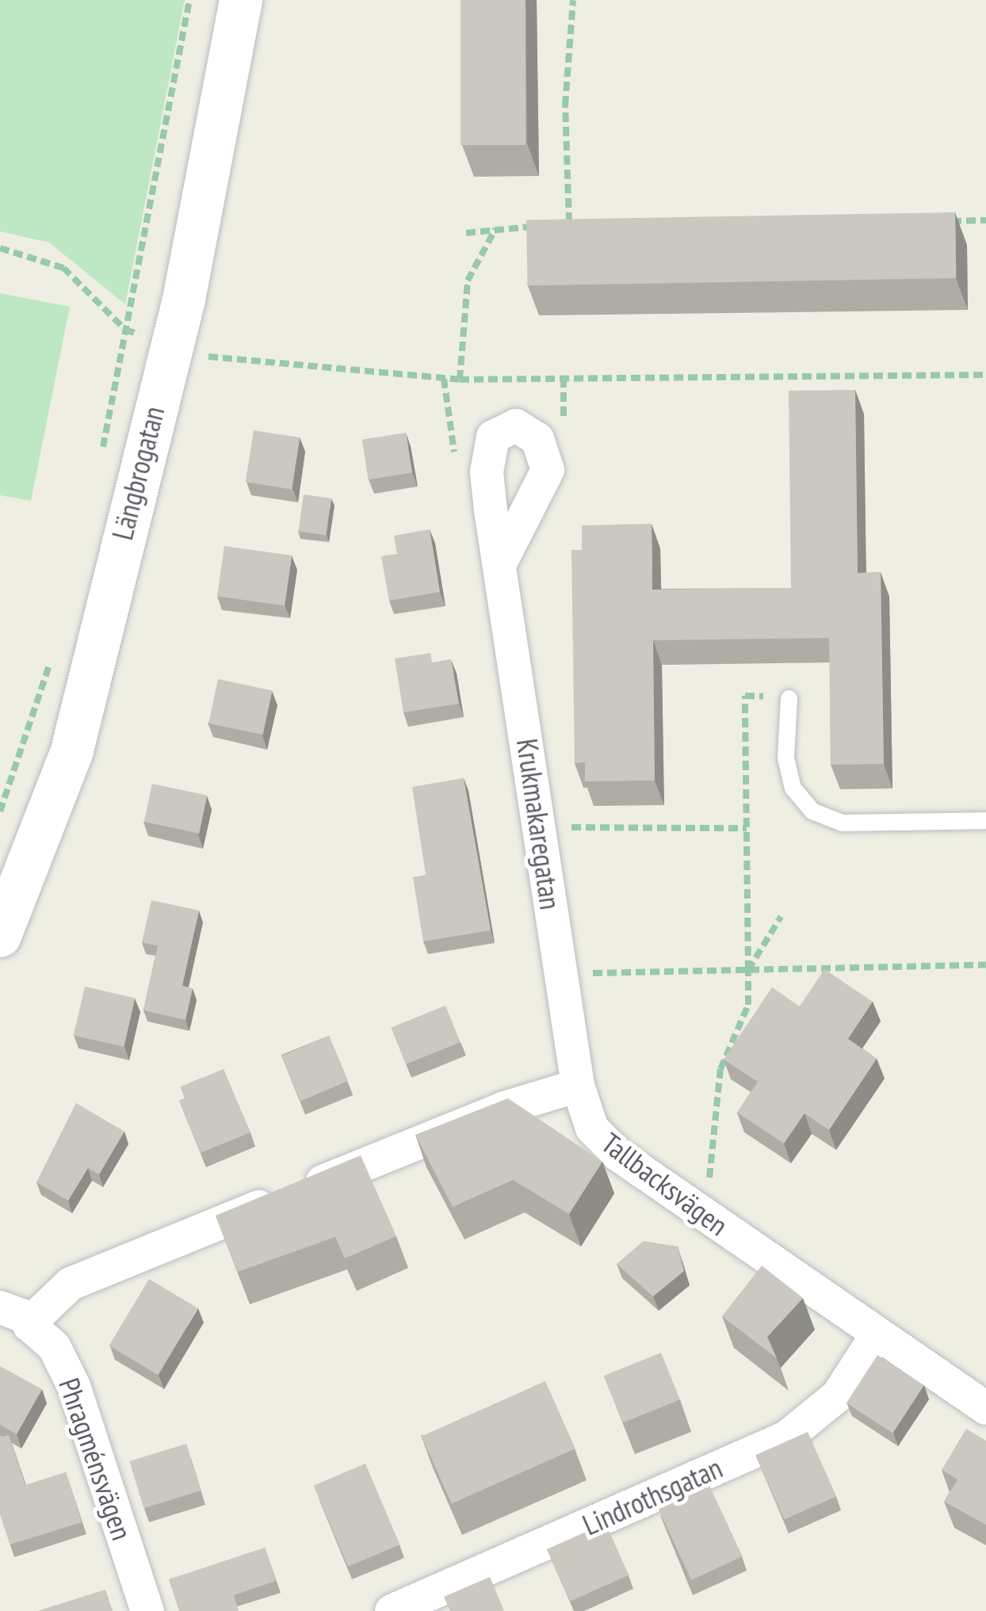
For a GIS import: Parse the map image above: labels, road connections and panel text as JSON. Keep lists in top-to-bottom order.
{
  "streets": {
    "street": [
      "Längbrogatan",
      "Krukmakaregatan",
      "Tallbacksvägen",
      "Phragménsvägen",
      "Lindrothsgatan"
    ]
  },
  "crossings": [
    ["Krukmakaregatan", "Tallbacksvägen"],
    ["Tallbacksvägen", "Lindrothsgatan"]
  ]
}
